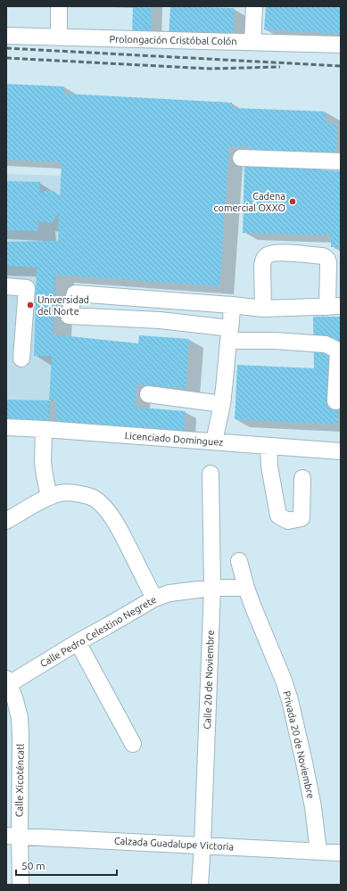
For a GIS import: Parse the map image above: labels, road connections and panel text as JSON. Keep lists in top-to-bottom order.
{
  "streets": {
    "street": [
      "Prolongación Cristóbal Colón",
      "Licenciado Dominguez",
      "Calle Pedro Celestino Negrete",
      "Calle 20 de Noviembre",
      "Privada 20 de Noviembre",
      "Calle Xicoténcatl",
      "Calzada Guadalupe Victoria"
    ]
  },
  "crossings": [
    ["Calle Pedro Celestino Negrete", "Calle 20 de Noviembre"],
    ["Calle Pedro Celestino Negrete", "Privada 20 de Noviembre"],
    ["Calle Pedro Celestino Negrete", "Calle Xicoténcatl"],
    ["Calle 20 de Noviembre", "Calzada Guadalupe Victoria"],
    ["Privada 20 de Noviembre", "Calzada Guadalupe Victoria"],
    ["Calle Xicoténcatl", "Calzada Guadalupe Victoria"]
  ],
  "places": ["Cadena comercial OXXO", "Universidad del Norte"],
  "scale_bar": "50 m"
}
